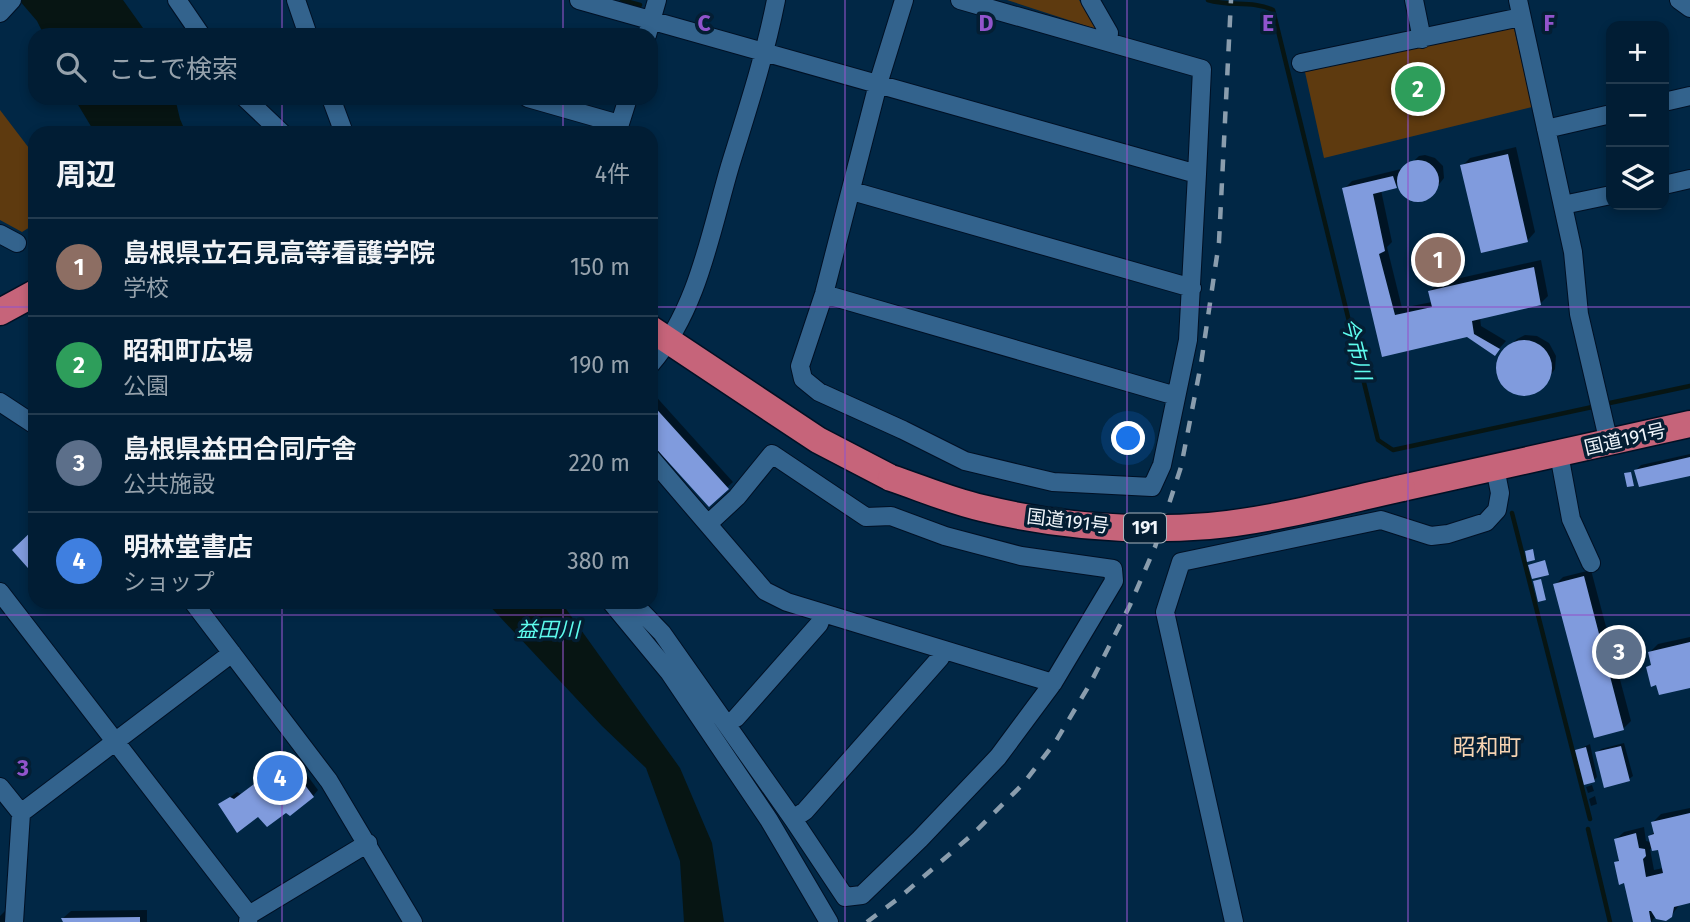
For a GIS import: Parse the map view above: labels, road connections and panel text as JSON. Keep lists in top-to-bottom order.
{
  "streets": {
    "highway": ["国道191号", "191"]
  },
  "districts": ["昭和町"],
  "water": ["今市川", "益田川"],
  "page": {
    "map_buttons": ["+", "−"],
    "search": "ここで検索",
    "pins": [
      "2",
      "1",
      "3",
      "4"
    ],
    "heading": ["周辺", "4件"],
    "list": [
      {
        "mark": "1",
        "name": "島根県立石見高等看護学院",
        "note": "学校",
        "value": "150 m"
      },
      {
        "mark": "2",
        "name": "昭和町広場",
        "note": "公園",
        "value": "190 m"
      },
      {
        "mark": "3",
        "name": "島根県益田合同庁舎",
        "note": "公共施設",
        "value": "220 m"
      },
      {
        "mark": "4",
        "name": "明林堂書店",
        "note": "ショップ",
        "value": "380 m"
      }
    ]
  },
  "grid": {
    "columns": [
      "C",
      "D",
      "E",
      "F"
    ],
    "rows": ["3"]
  }
}
